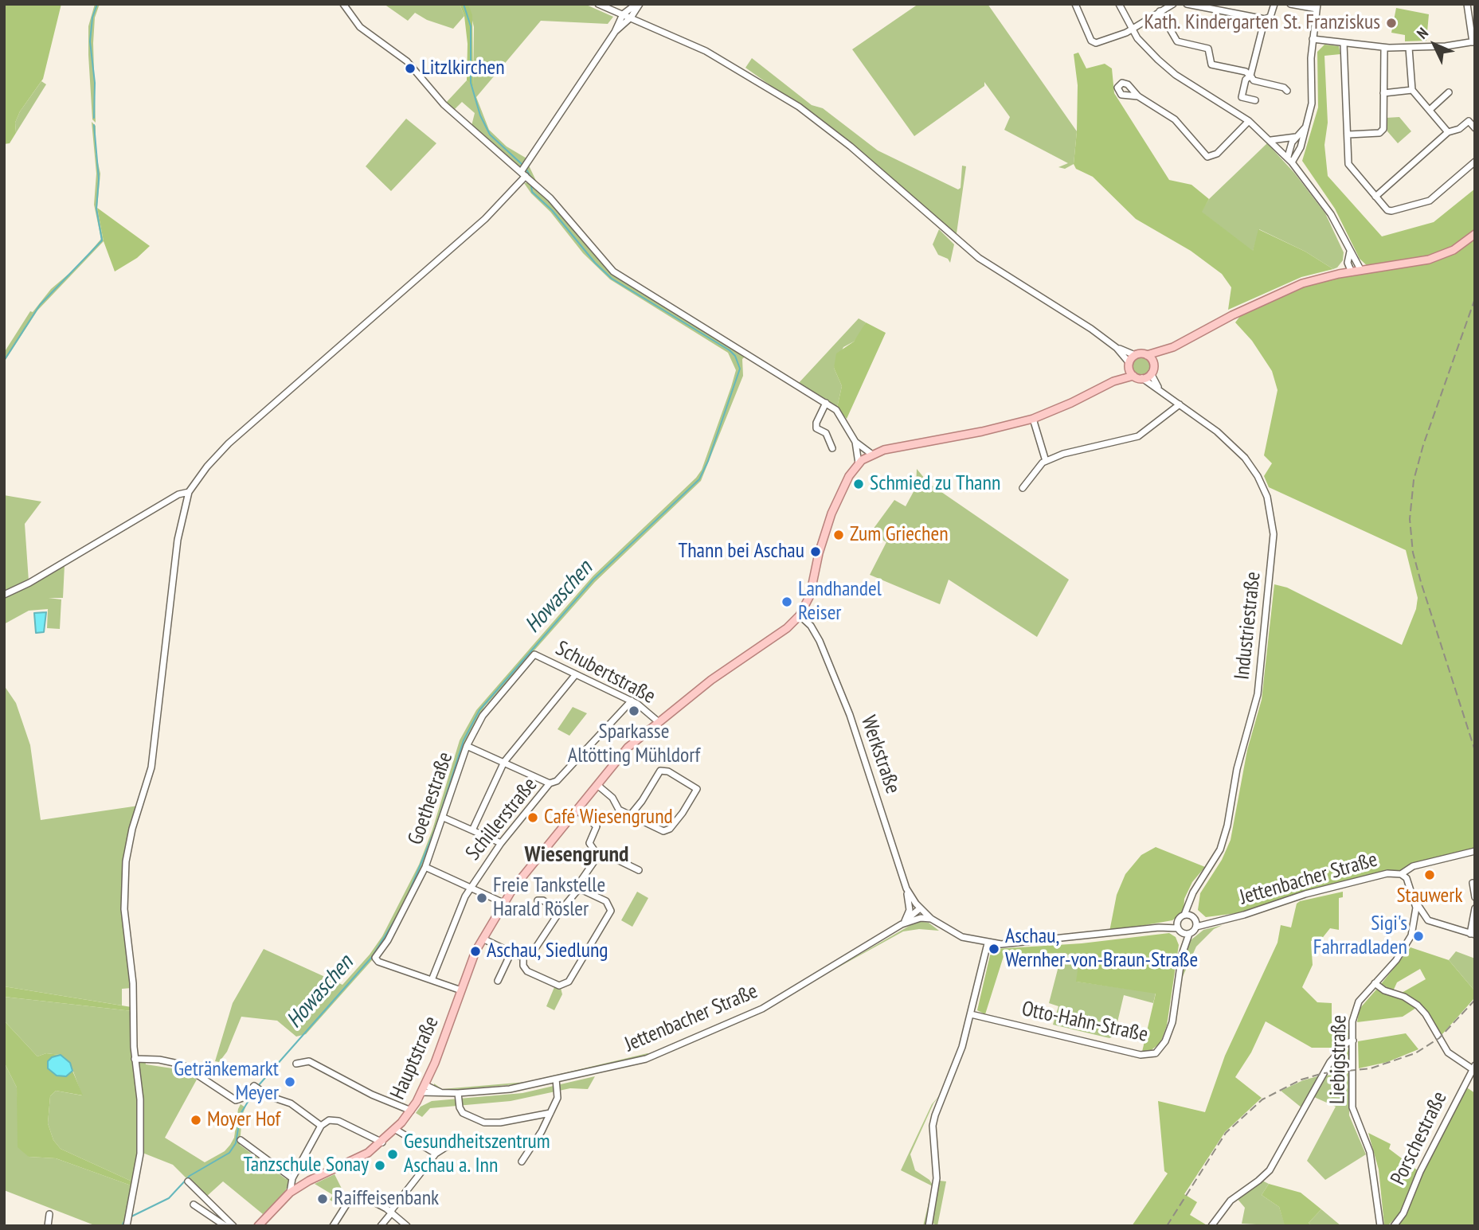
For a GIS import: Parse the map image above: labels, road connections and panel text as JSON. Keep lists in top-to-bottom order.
{
  "streets": {
    "main road": ["Hauptstraße"],
    "street": [
      "Industriestraße",
      "Schubertstraße",
      "Werkstraße",
      "Goethestraße",
      "Schillerstraße",
      "Jettenbacher Straße",
      "Otto-Hahn-Straße",
      "Liebigstraße",
      "Porschestraße"
    ]
  },
  "crossings": [
    ["Industriestraße", "Jettenbacher Straße"],
    ["Schubertstraße", "Goethestraße"],
    ["Schubertstraße", "Schillerstraße"],
    ["Schubertstraße", "Hauptstraße"],
    ["Werkstraße", "Jettenbacher Straße"],
    ["Werkstraße", "Hauptstraße"],
    ["Goethestraße", "Schillerstraße"],
    ["Jettenbacher Straße", "Hauptstraße"],
    ["Jettenbacher Straße", "Liebigstraße"]
  ],
  "districts": ["Wiesengrund"],
  "water": ["Howaschen"],
  "places": [
    "Kath. Kindergarten St. Franziskus",
    "Litzlkirchen",
    "Schmied zu Thann",
    "Zum Griechen",
    "Thann bei Aschau",
    "Landhandel Reiser",
    "Sparkasse Altötting Mühldorf",
    "Café Wiesengrund",
    "Stauwerk",
    "Freie Tankstelle Harald Rösler",
    "Sigi's Fahrradladen",
    "Aschau, Wernher-von-Braun-Straße",
    "Aschau, Siedlung",
    "Getränkemarkt Meyer",
    "Moyer Hof",
    "Gesundheitszentrum Aschau a. Inn",
    "Tanzschule Sonay",
    "Raiffeisenbank"
  ],
  "north": "top left"
}
